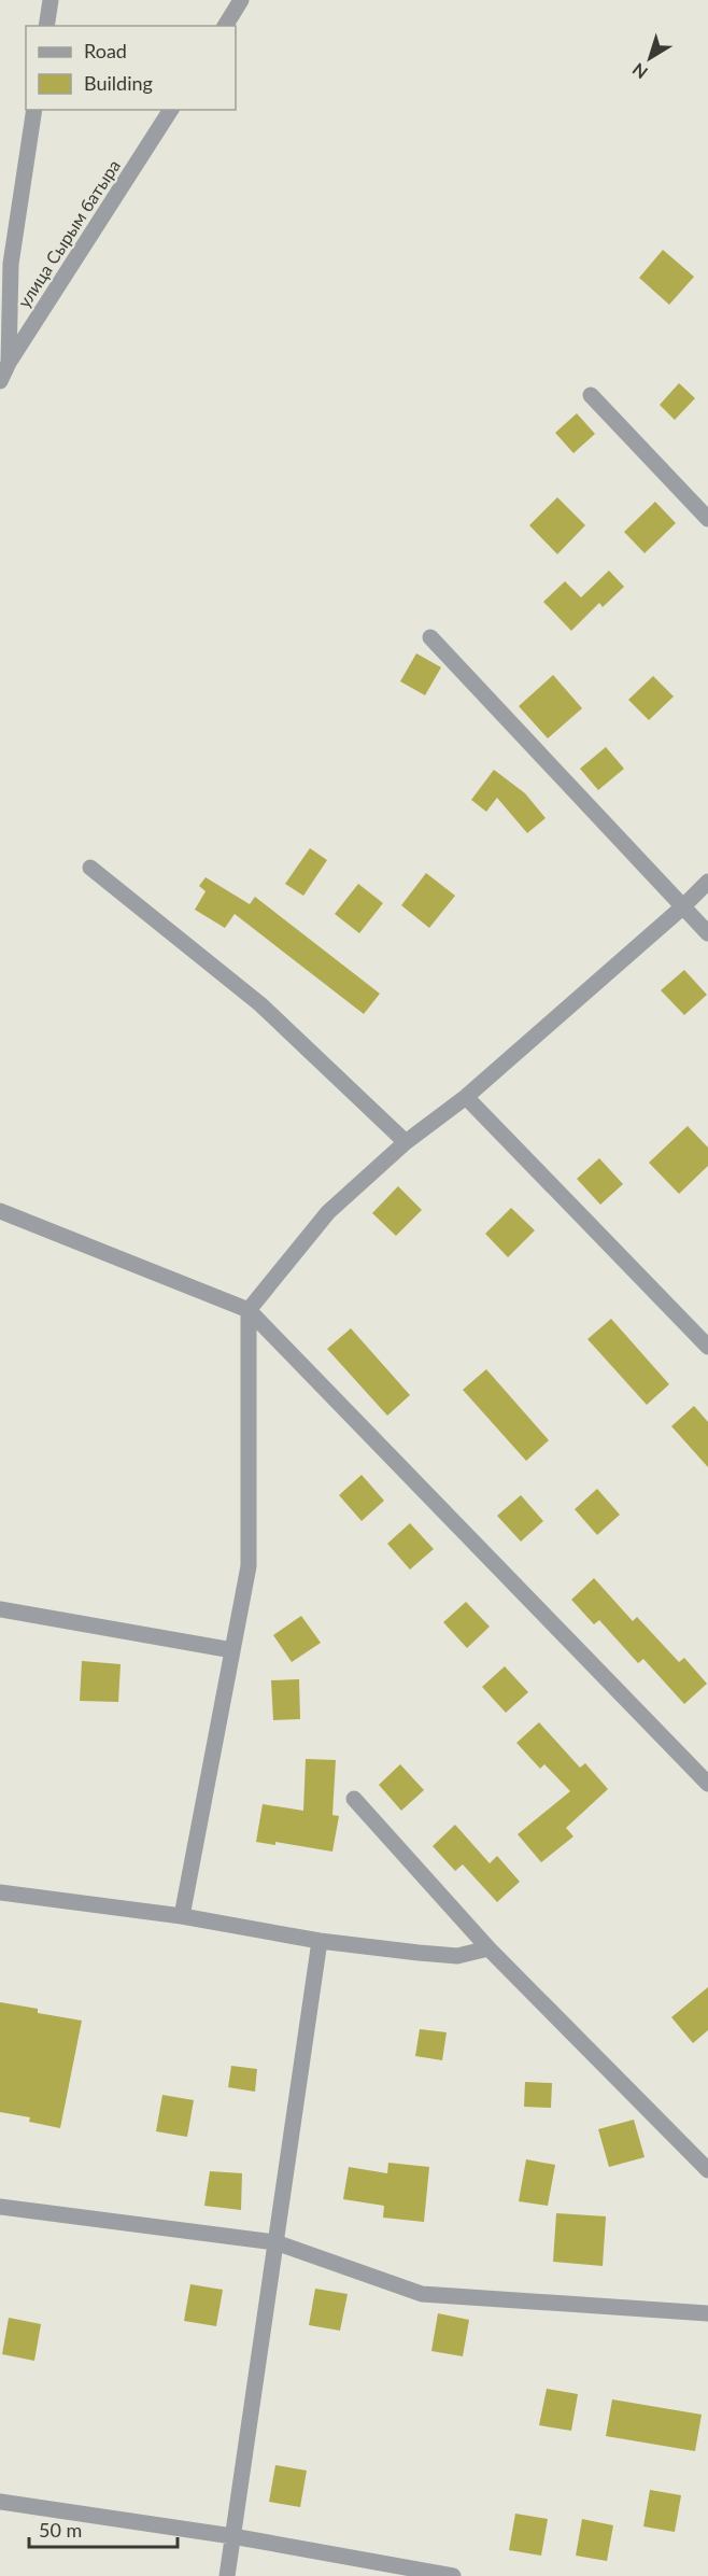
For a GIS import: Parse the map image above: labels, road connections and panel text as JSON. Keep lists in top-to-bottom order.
{
  "streets": {
    "street": ["улица Сырым батыра"]
  },
  "legend": ["Road", "Building"],
  "scale_bar": "50 m",
  "north": "bottom left"
}
